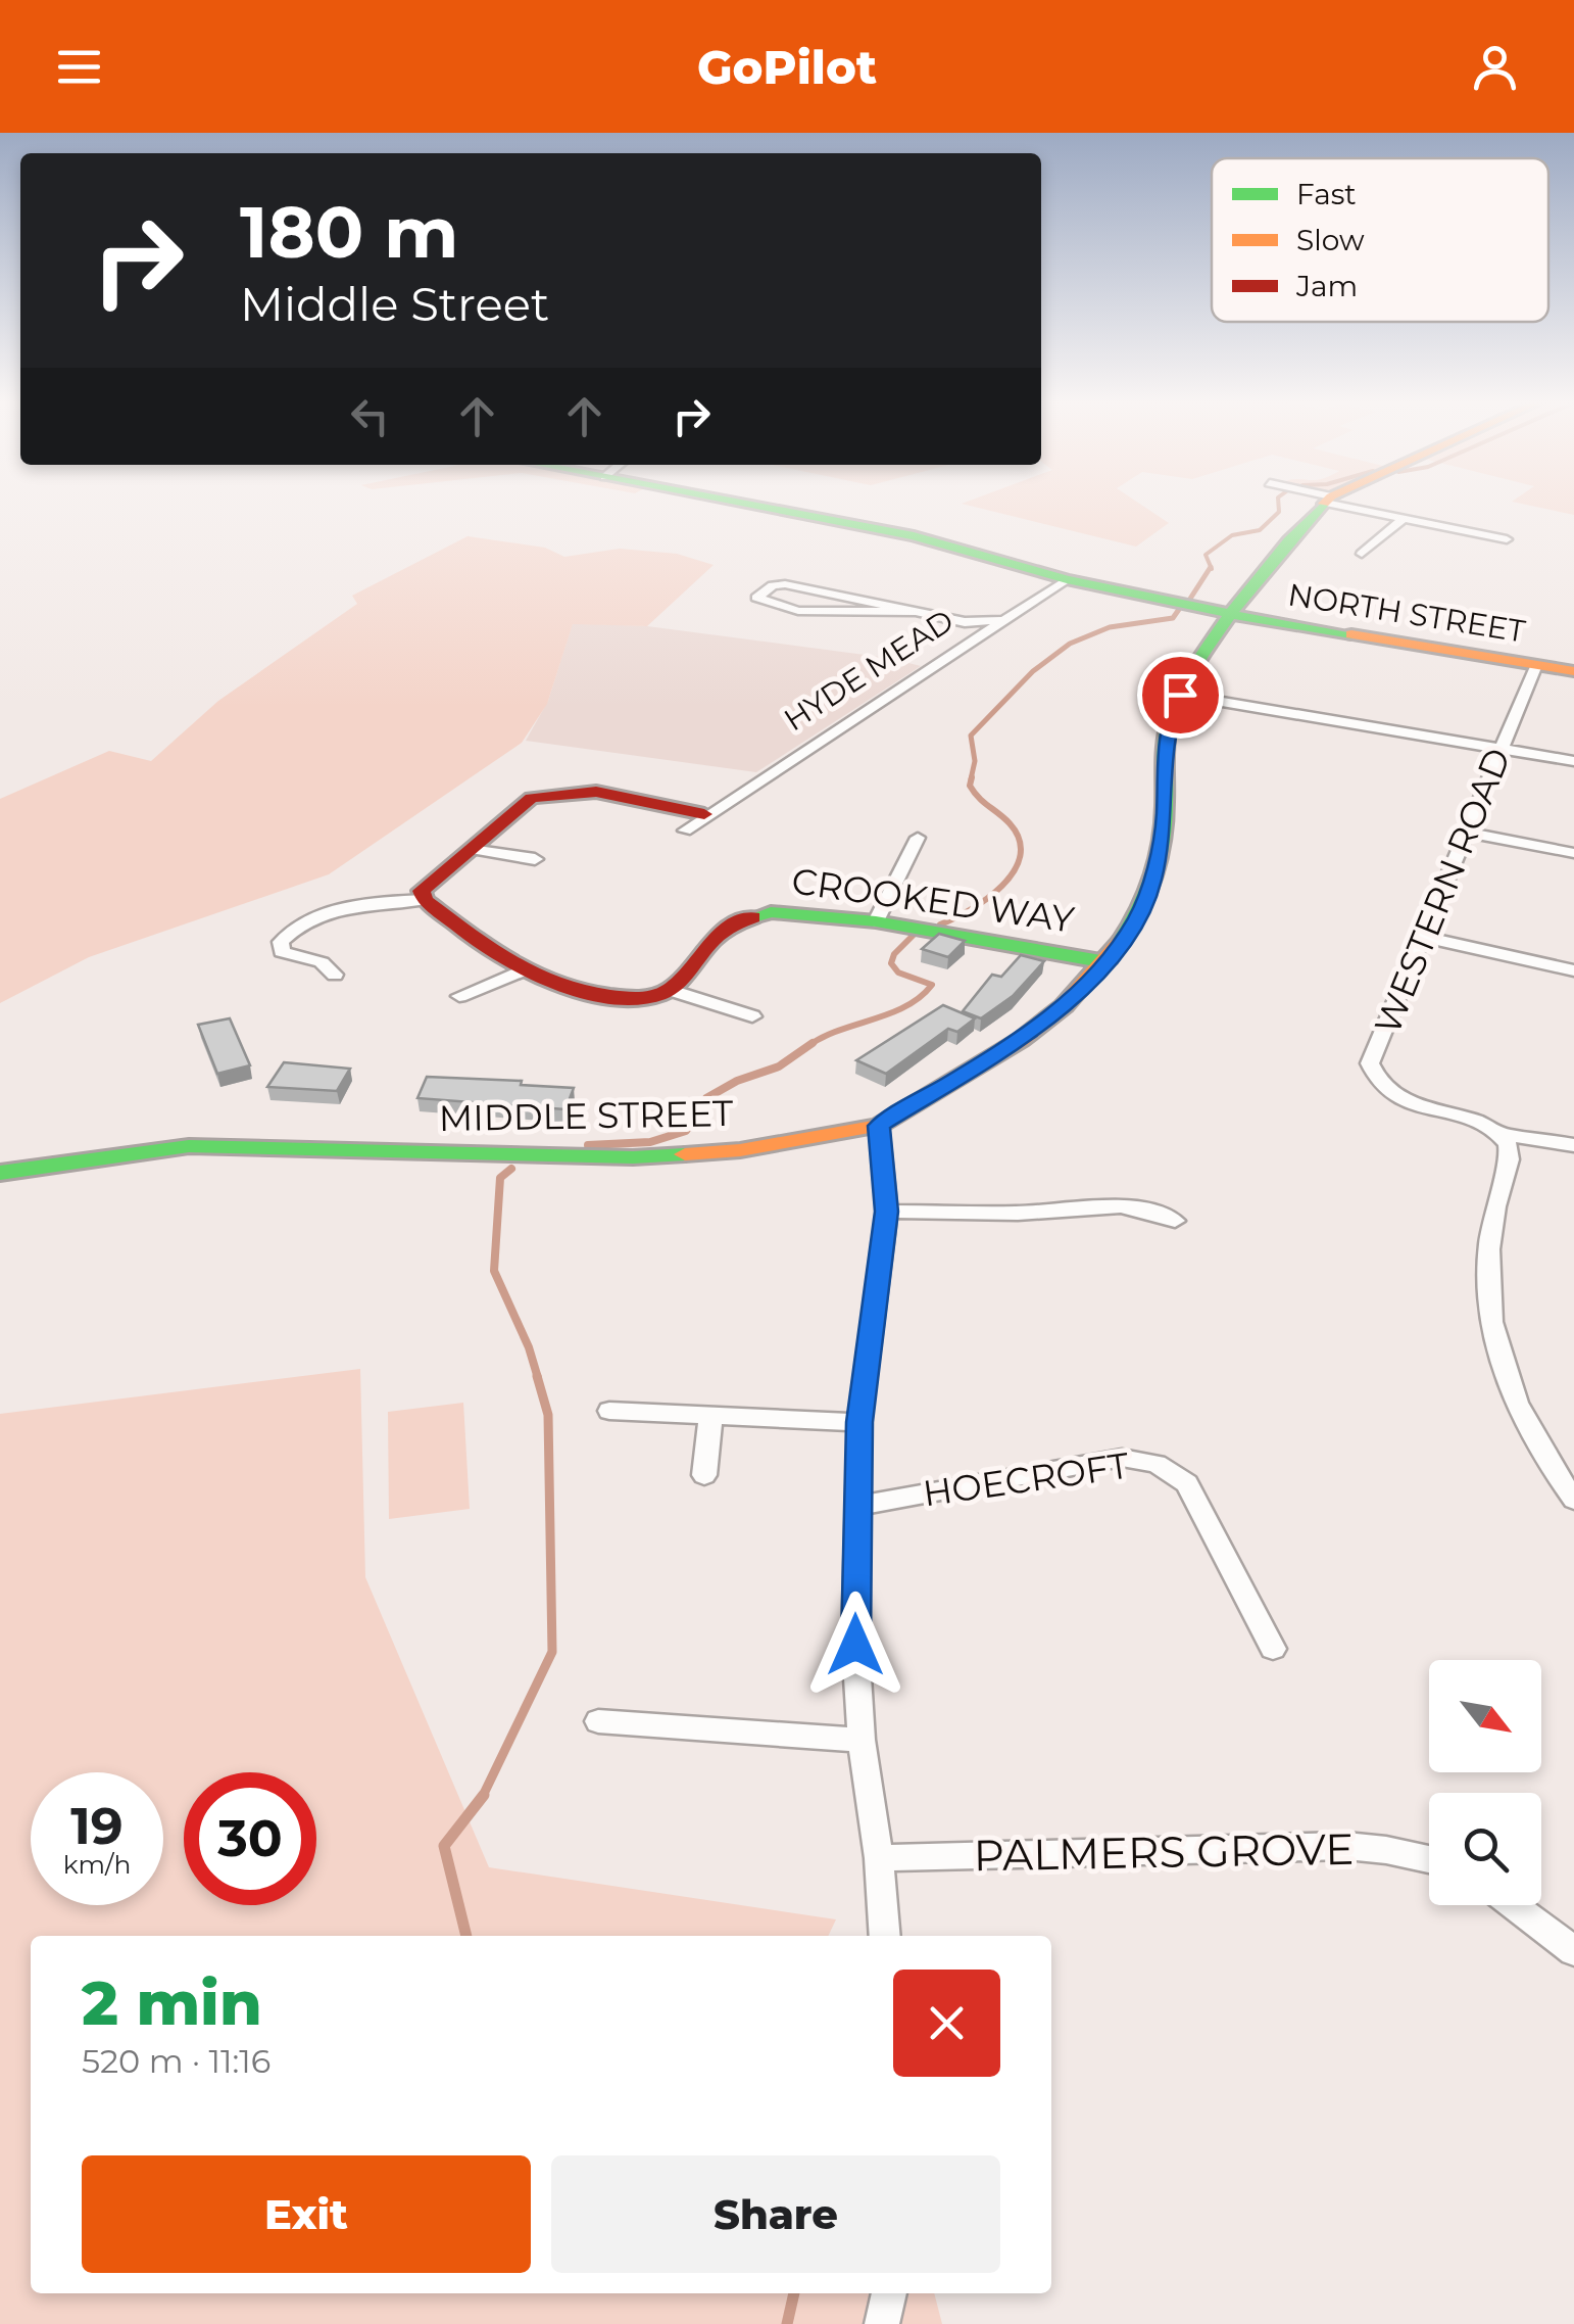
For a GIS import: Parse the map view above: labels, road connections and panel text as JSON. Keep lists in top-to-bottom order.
{
  "streets": {
    "street": [
      "NORTH STREET",
      "HYDE MEAD",
      "WESTERN ROAD",
      "CROOKED WAY",
      "MIDDLE STREET",
      "HOECROFT",
      "PALMERS GROVE"
    ]
  },
  "crossings": [
    ["NORTH STREET", "HYDE MEAD"],
    ["NORTH STREET", "WESTERN ROAD"],
    ["NORTH STREET", "MIDDLE STREET"],
    ["CROOKED WAY", "MIDDLE STREET"]
  ],
  "legend": ["Fast", "Slow", "Jam"],
  "north": "bottom right",
  "page": {
    "header": "GoPilot",
    "turn": ["180 m", "Middle Street"],
    "speed": "19 km/h",
    "limit": "30",
    "heading": ["2 min", "520 m · 11:16"],
    "buttons": ["Exit", "Share"]
  }
}
